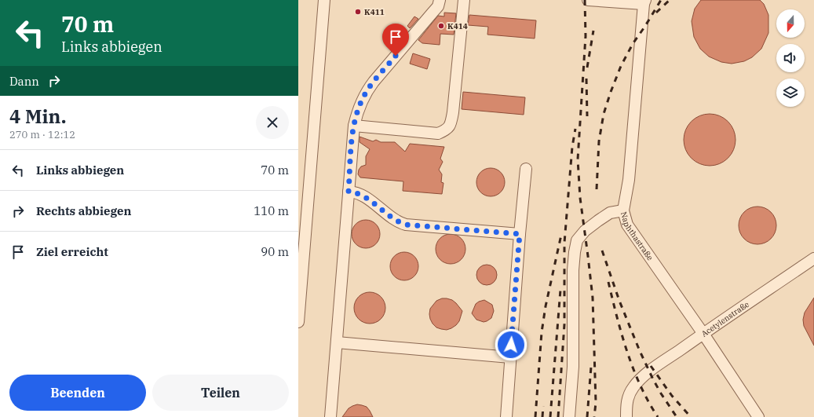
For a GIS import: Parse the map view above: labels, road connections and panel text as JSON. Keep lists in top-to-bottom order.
{
  "streets": {
    "street": ["Naphthastraße", "Acetylenstraße"]
  },
  "crossings": [
    ["Naphthastraße", "Acetylenstraße"]
  ],
  "places": ["K411", "K414"],
  "north": "bottom",
  "page": {
    "turn": ["70 m", "Links abbiegen"],
    "then": "Dann",
    "heading": ["4 Min.", "270 m · 12:12"],
    "list": [
      {
        "name": "Links abbiegen",
        "value": "70 m"
      },
      {
        "name": "Rechts abbiegen",
        "value": "110 m"
      },
      {
        "name": "Ziel erreicht",
        "value": "90 m"
      }
    ],
    "buttons": ["Beenden", "Teilen"]
  }
}
